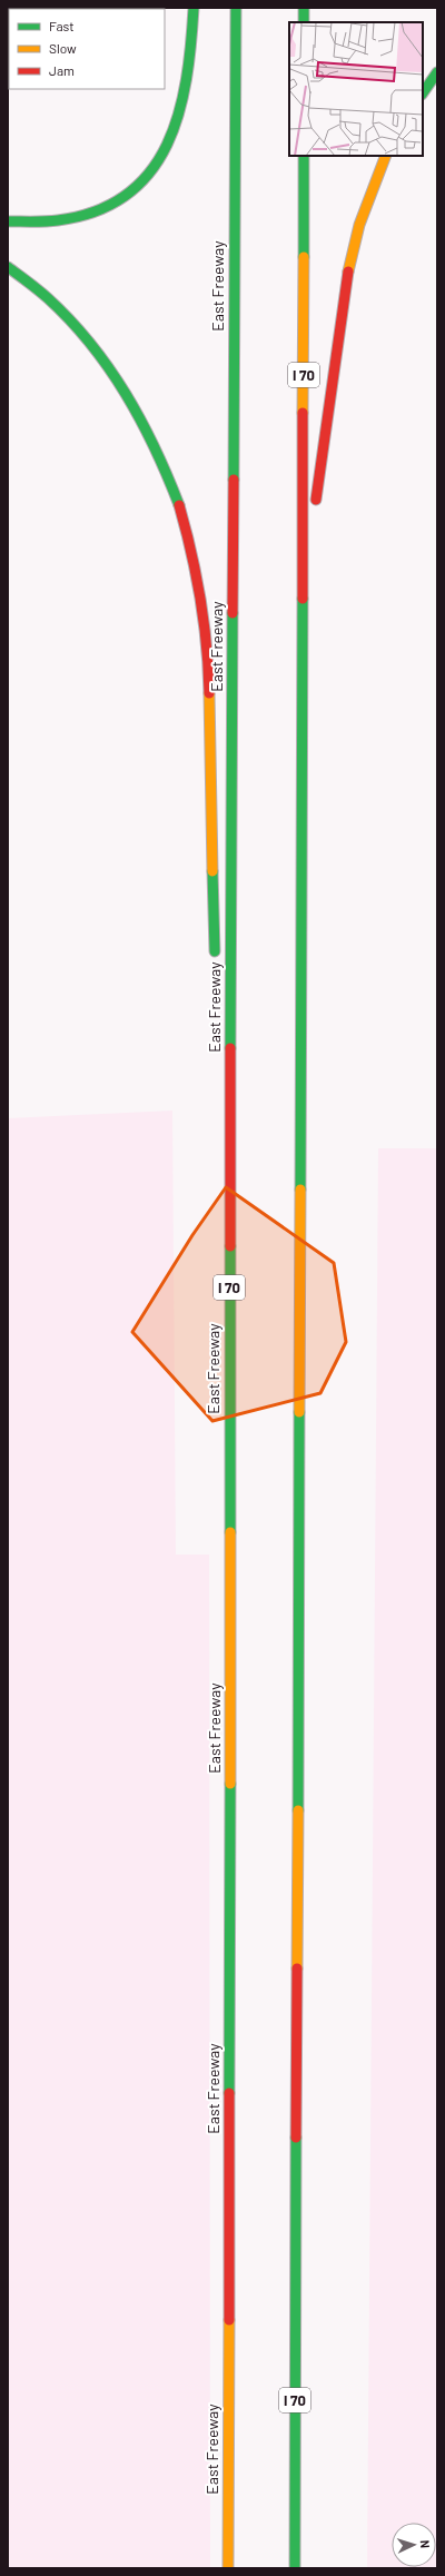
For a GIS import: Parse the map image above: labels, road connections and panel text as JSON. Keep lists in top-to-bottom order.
{
  "streets": {
    "highway": ["East Freeway", "I 70"]
  },
  "legend": ["Fast", "Slow", "Jam"],
  "north": "right"
}
